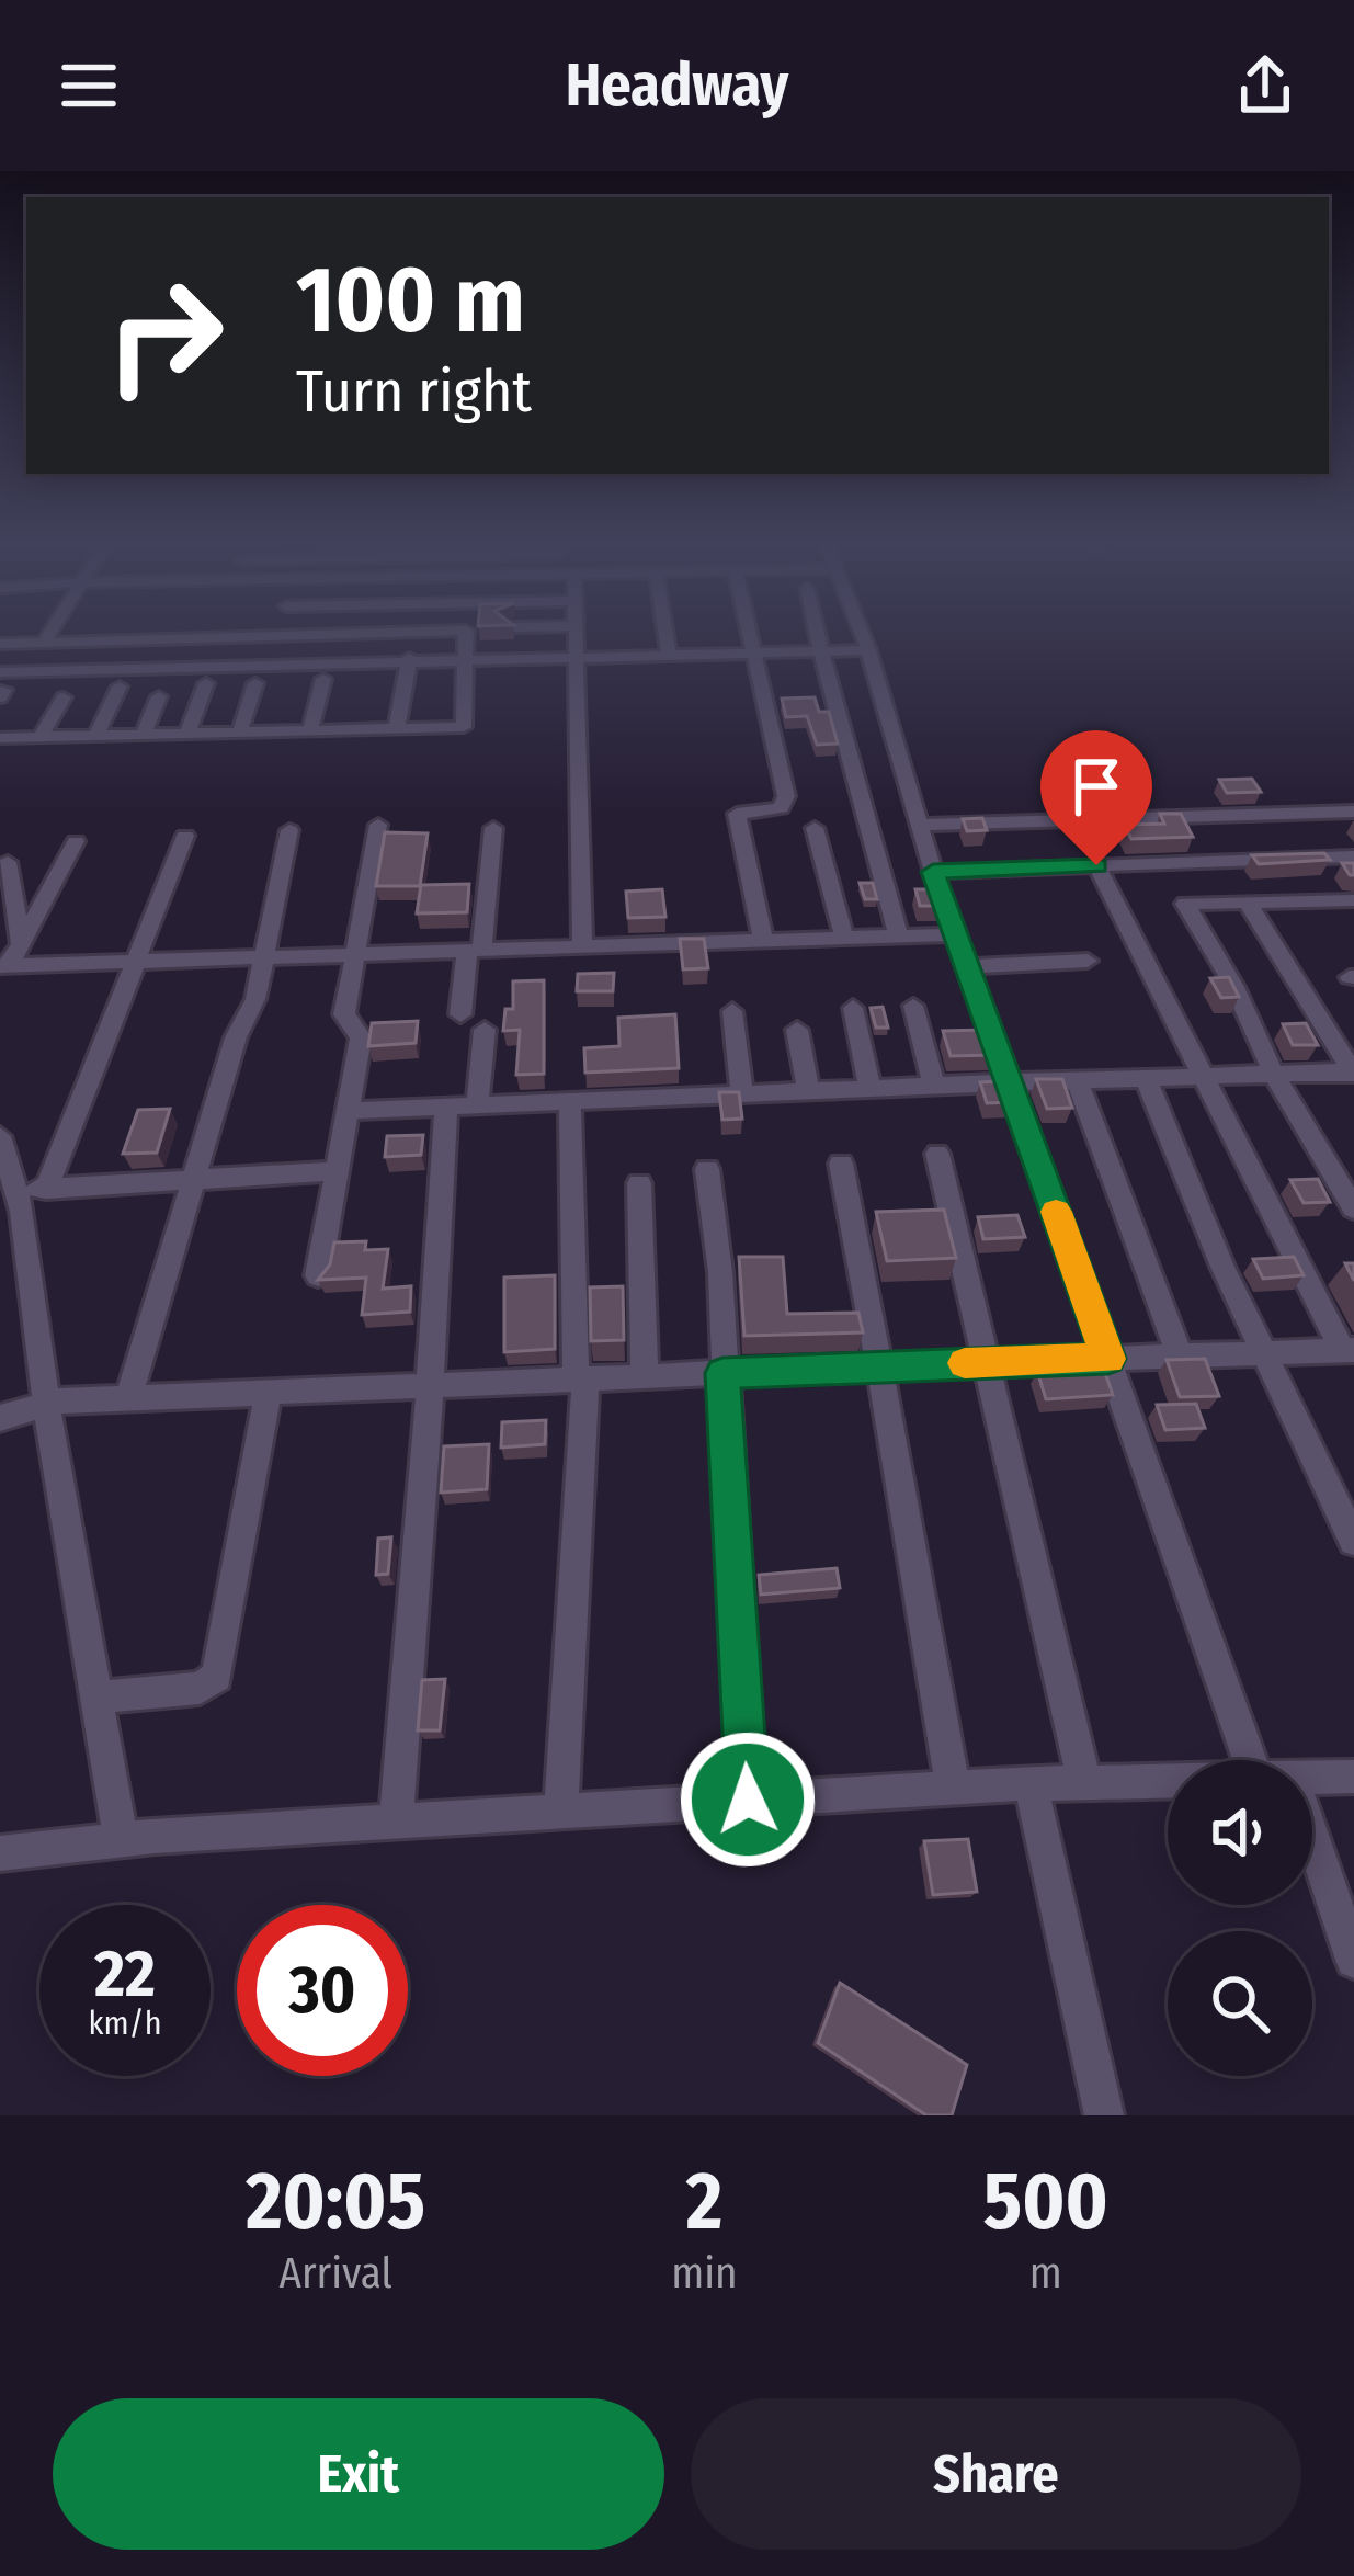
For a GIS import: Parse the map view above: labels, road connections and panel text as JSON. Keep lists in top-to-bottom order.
{
  "page": {
    "header": "Headway",
    "turn": ["100 m", "Turn right"],
    "speed": "22 km/h",
    "limit": "30",
    "eta": [
      "20:05",
      "Arrival",
      "2",
      "min",
      "500",
      "m"
    ],
    "buttons": ["Exit", "Share"]
  }
}
